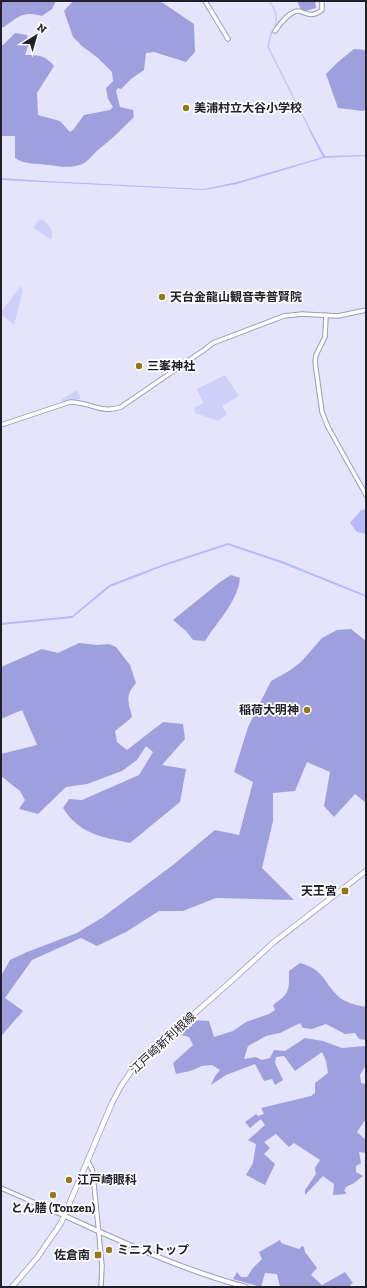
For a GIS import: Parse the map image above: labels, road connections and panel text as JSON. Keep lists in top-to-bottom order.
{
  "streets": {
    "main road": ["江戸崎新利根線"]
  },
  "places": {
    "other": [
      "美浦村立大谷小学校",
      "天台金龍山観音寺普賢院",
      "三峯神社",
      "稲荷大明神",
      "江戸崎眼科",
      "とん膳 (Tonzen)",
      "ミニストップ"
    ],
    "transit": ["天王宮", "佐倉南"]
  },
  "north": "top right"
}
